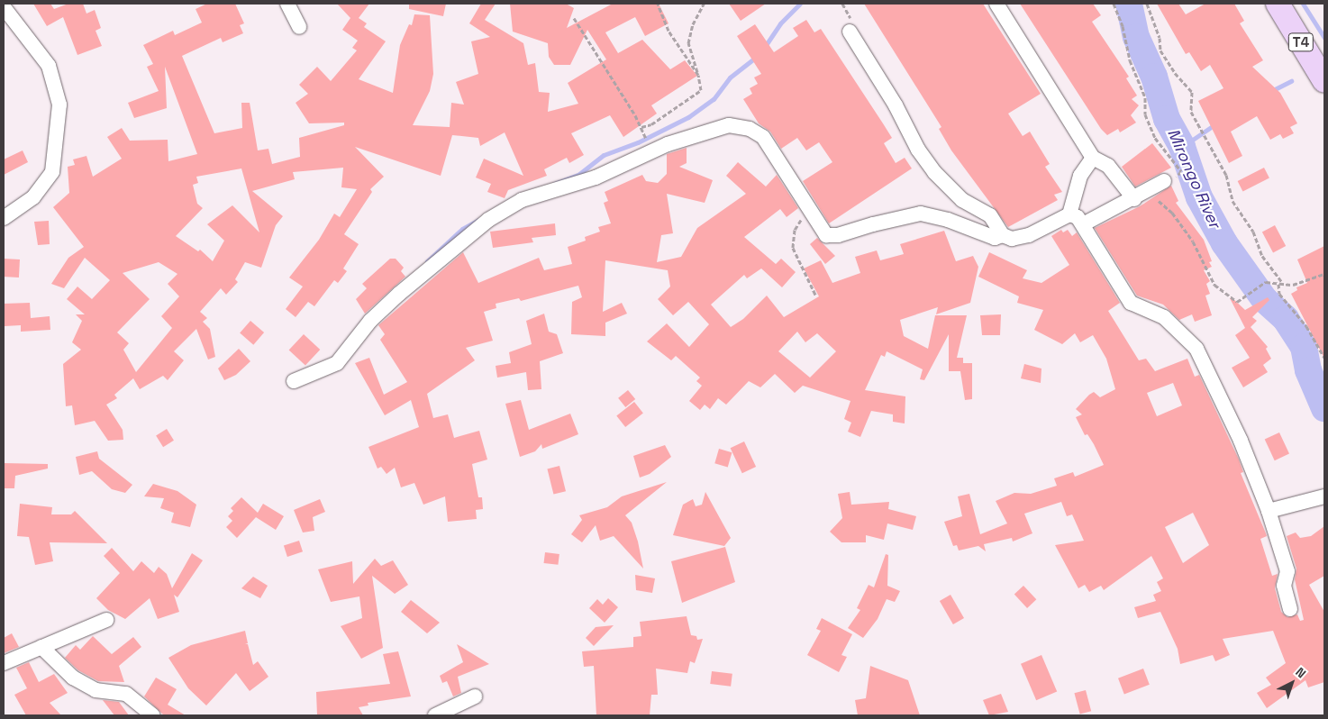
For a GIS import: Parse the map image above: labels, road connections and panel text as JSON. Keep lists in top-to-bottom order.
{
  "streets": {
    "highway": ["T4"]
  },
  "water": ["Mirongo River"],
  "north": "top right"
}
